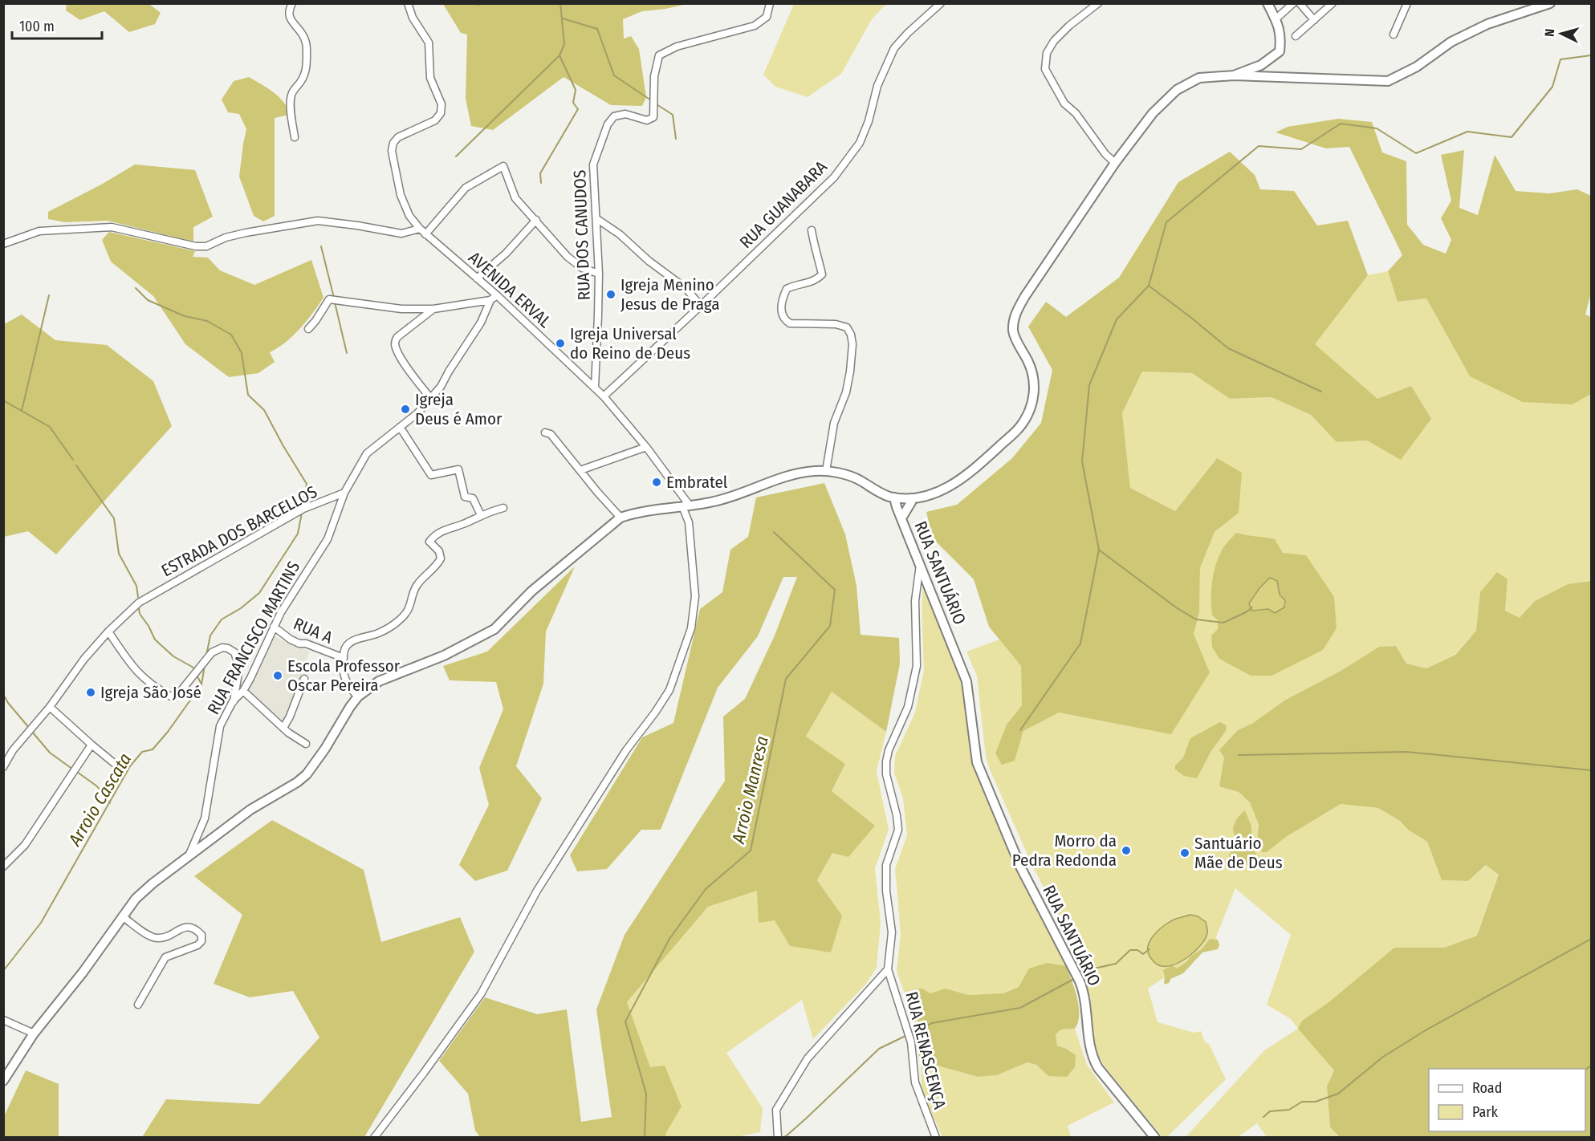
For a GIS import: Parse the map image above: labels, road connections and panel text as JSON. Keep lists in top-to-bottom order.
{
  "streets": {
    "main road": ["RUA SANTUÁRIO"],
    "street": [
      "RUA GUANABARA",
      "RUA DOS CANUDOS",
      "AVENIDA ERVAL",
      "ESTRADA DOS BARCELLOS",
      "RUA A",
      "RUA FRANCISCO MARTINS",
      "RUA RENASCENÇA"
    ]
  },
  "crossings": [
    ["RUA GUANABARA", "AVENIDA ERVAL"],
    ["RUA DOS CANUDOS", "AVENIDA ERVAL"],
    ["AVENIDA ERVAL", "ESTRADA DOS BARCELLOS"],
    ["ESTRADA DOS BARCELLOS", "RUA FRANCISCO MARTINS"],
    ["RUA A", "RUA FRANCISCO MARTINS"]
  ],
  "water": ["Arroio Manresa", "Arroio Cascata"],
  "places": [
    "Igreja Menino Jesus de Praga",
    "Igreja Universal do Reino de Deus",
    "Igreja Deus é Amor",
    "Embratel",
    "Escola Professor Oscar Pereira",
    "Igreja São José",
    "Morro da Pedra Redonda",
    "Santuário Mãe de Deus"
  ],
  "legend": ["Road", "Park"],
  "scale_bar": "100 m",
  "north": "left"
}
